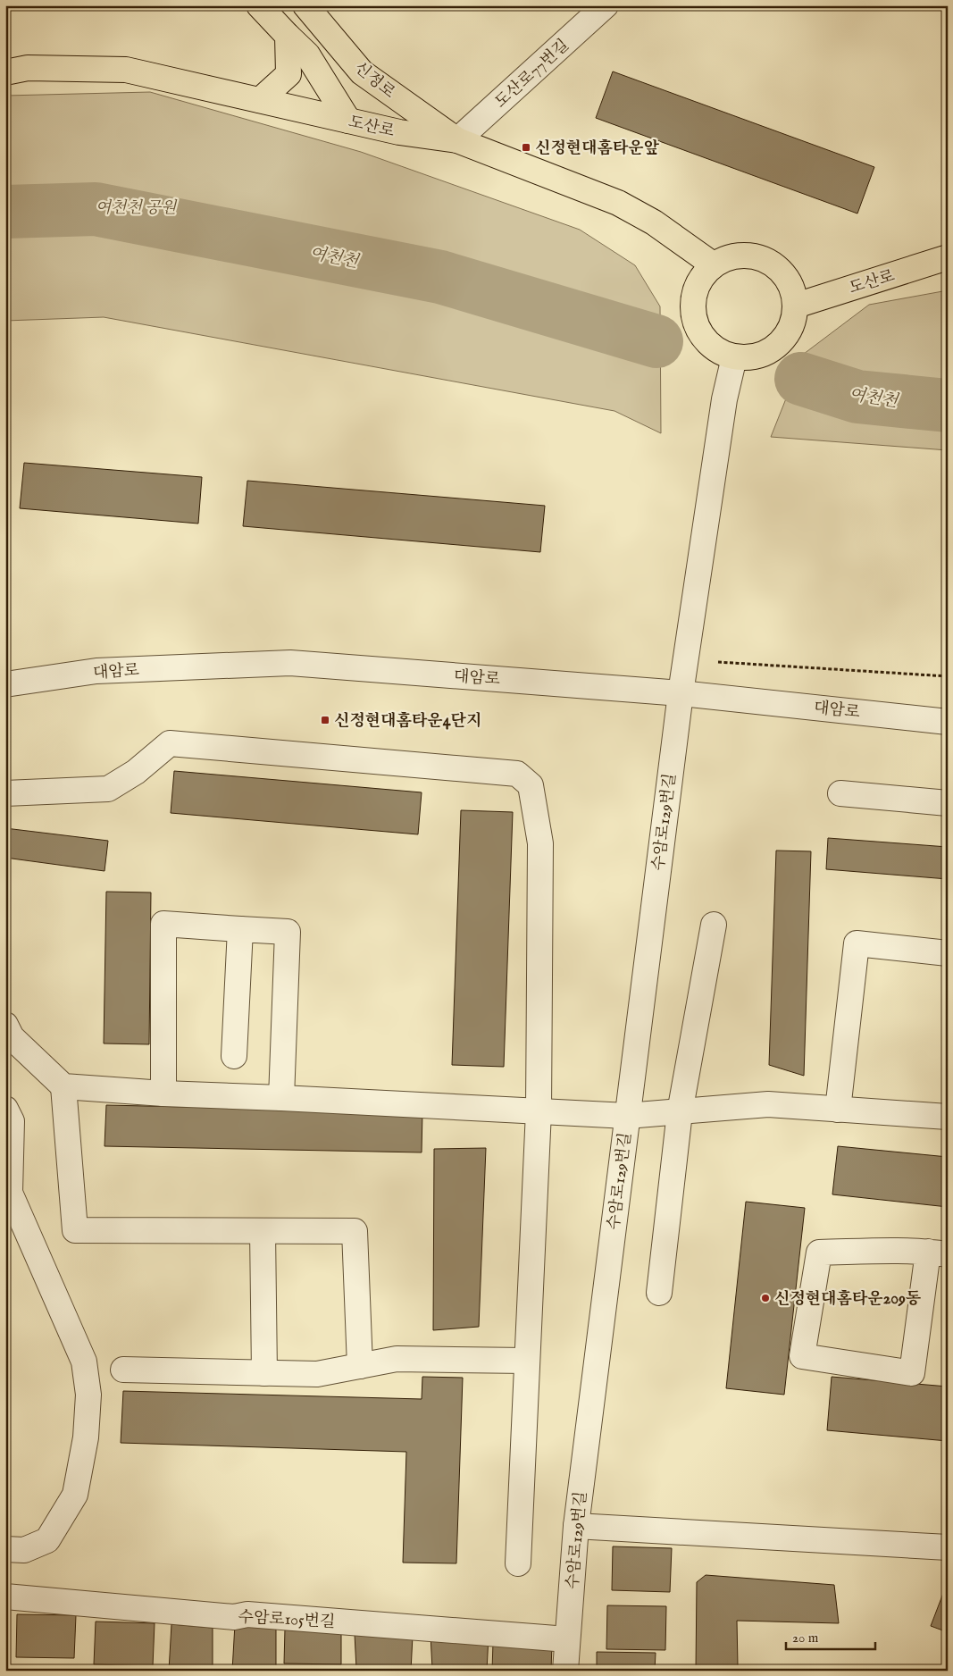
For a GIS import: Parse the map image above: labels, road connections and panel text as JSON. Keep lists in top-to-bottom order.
{
  "streets": {
    "main road": ["신정로", "도산로"],
    "street": [
      "도산로77번길",
      "대암로",
      "수암로129번길",
      "수암로105번길"
    ]
  },
  "crossings": [
    ["도산로77번길", "신정로"],
    ["도산로77번길", "도산로"],
    ["신정로", "도산로"],
    ["도산로", "수암로129번길"],
    ["대암로", "수암로129번길"],
    ["수암로129번길", "수암로105번길"]
  ],
  "water": ["여천천"],
  "parks": ["여천천 공원"],
  "places": {
    "transit": ["신정현대홈타운앞", "신정현대홈타운4단지"],
    "other": ["신정현대홈타운209동"]
  },
  "scale_bar": "20 m"
}
